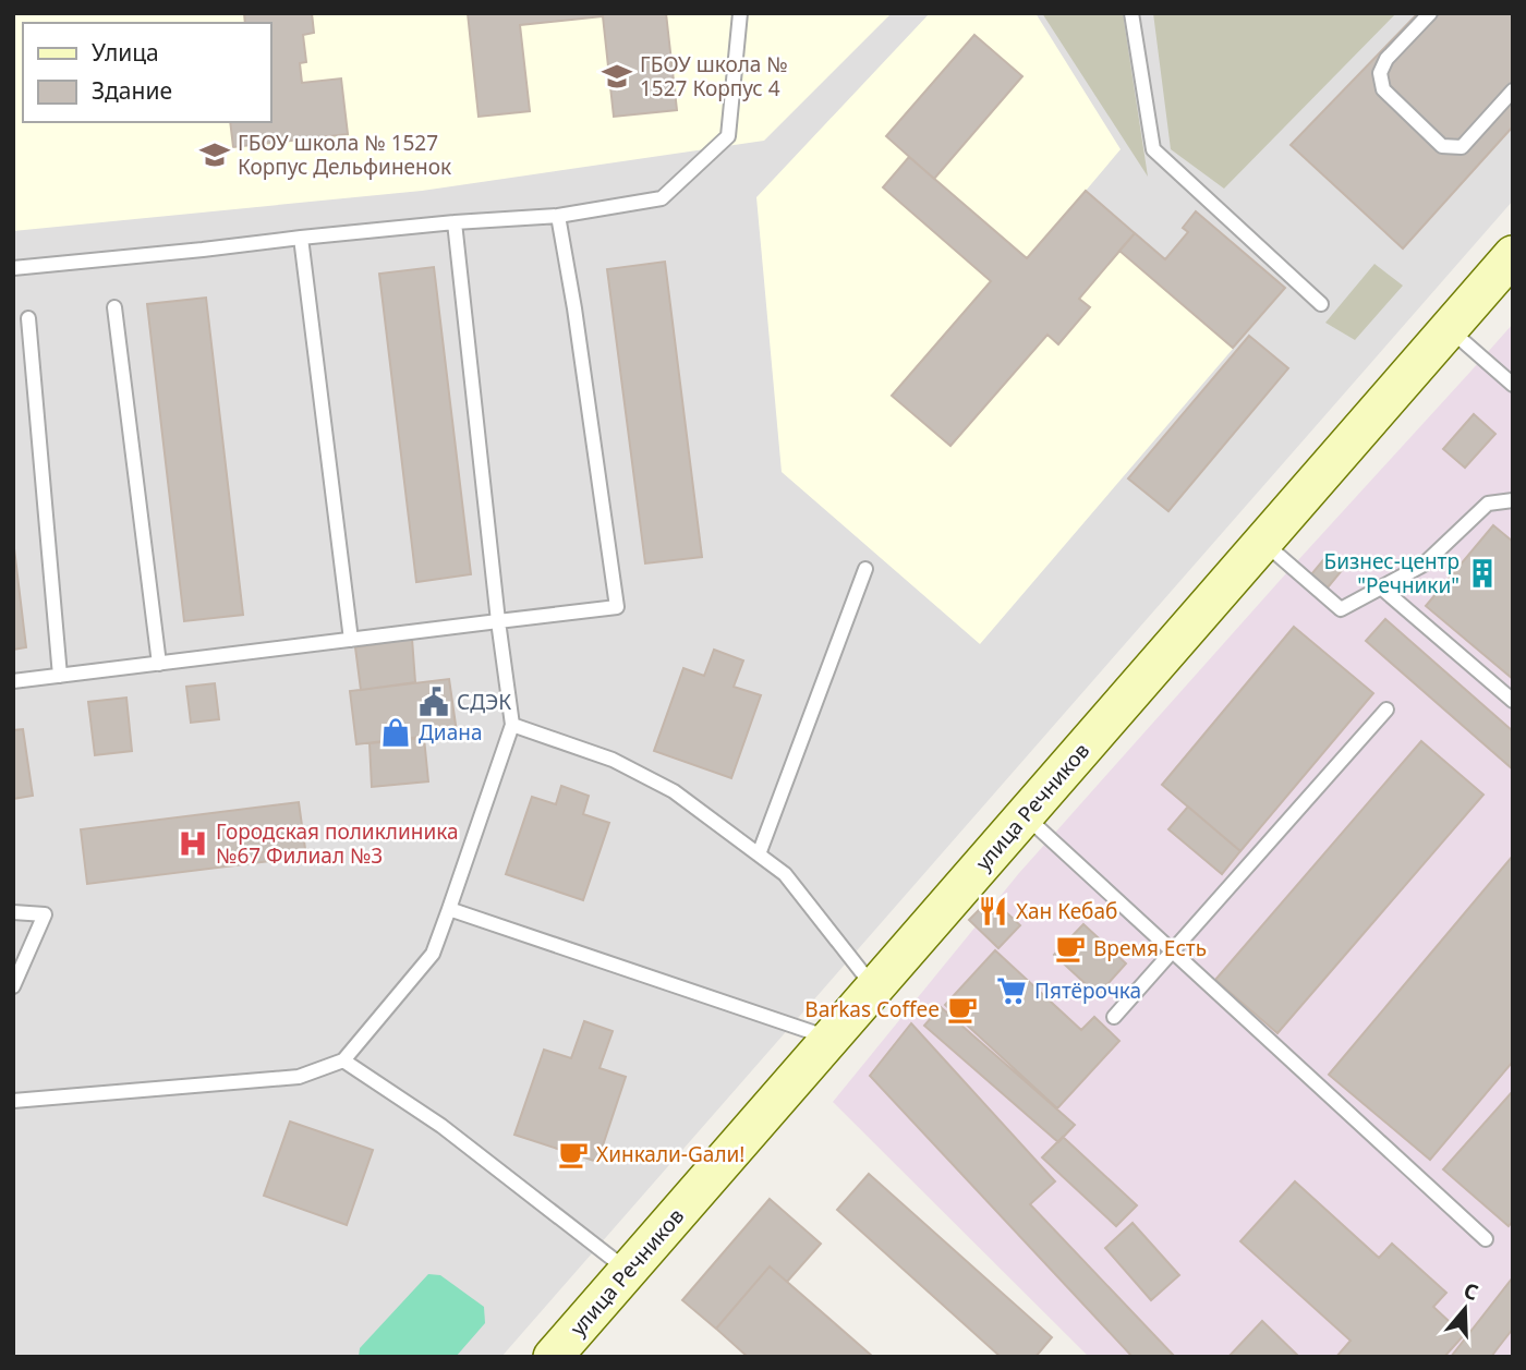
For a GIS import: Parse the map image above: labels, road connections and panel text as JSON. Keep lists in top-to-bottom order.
{
  "streets": {
    "street": ["улица Речников"]
  },
  "places": {
    "school or university": ["ГБОУ школа № 1527 Корпус 4", "ГБОУ школа № 1527 Корпус Дельфиненок"],
    "building": ["Бизнес-центр \"Речники\""],
    "public building": ["СДЭК"],
    "shop": ["Диана"],
    "hospital": ["Городская поликлиника №67 Филиал №3"],
    "restaurant": ["Хан Кебаб"],
    "cafe": ["Время Есть", "Barkas Coffee", "Хинкали-Gали!"],
    "supermarket": ["Пятёрочка"]
  },
  "legend": ["Улица", "Здание"],
  "north": "top"
}
